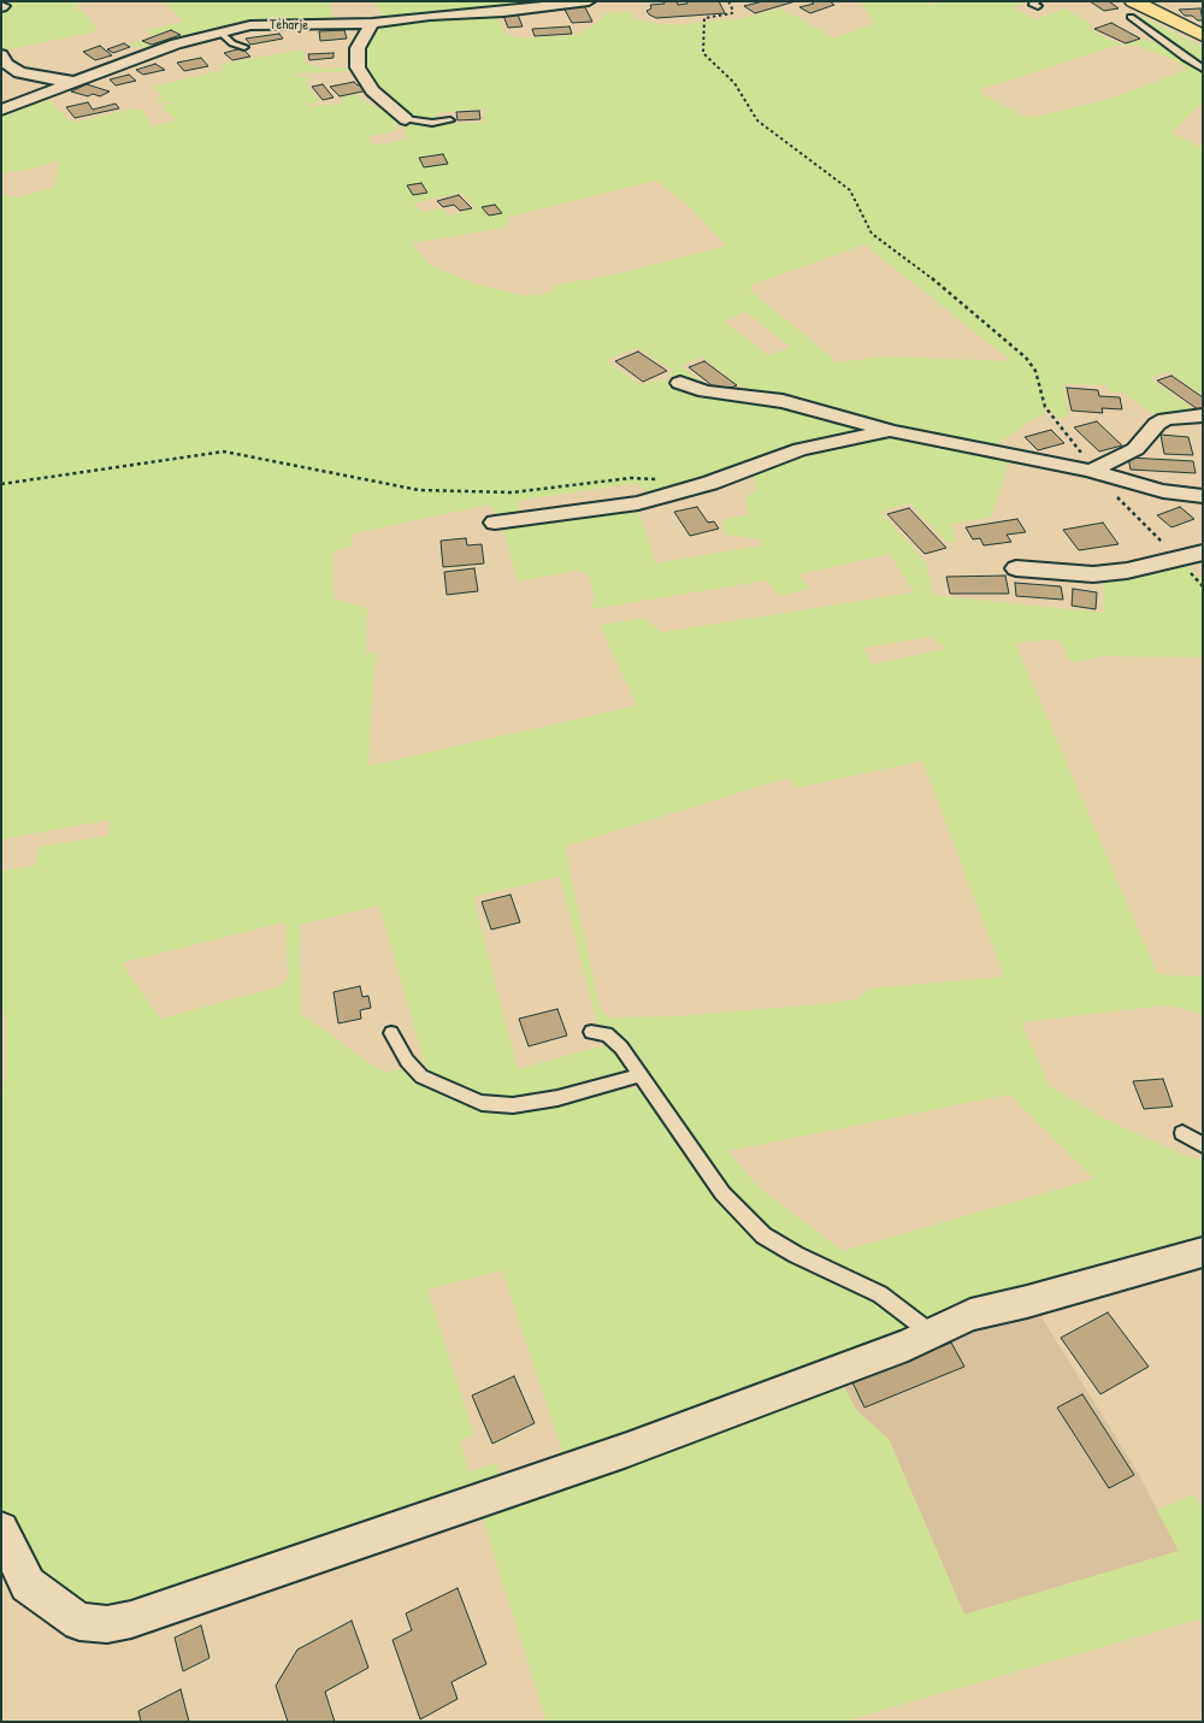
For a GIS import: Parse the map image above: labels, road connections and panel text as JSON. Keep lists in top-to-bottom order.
{
  "streets": {
    "street": ["Teharje"]
  }
}
